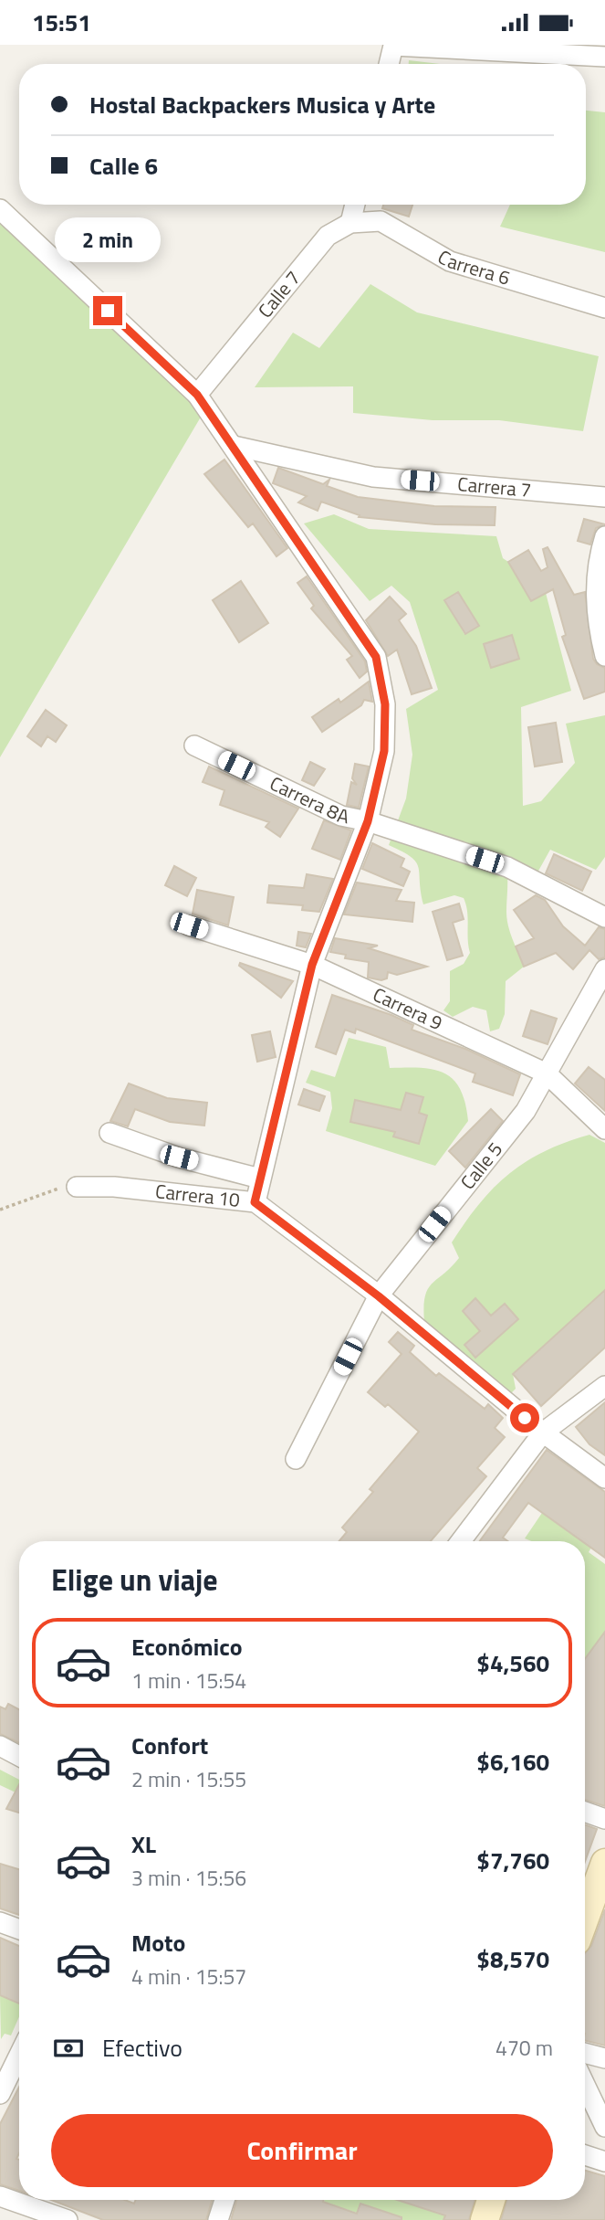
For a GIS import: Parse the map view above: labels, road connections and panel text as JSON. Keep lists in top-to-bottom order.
{
  "streets": {
    "street": [
      "Carrera 6",
      "Calle 7",
      "Carrera 7",
      "Carrera 8A",
      "Carrera 9",
      "Calle 5",
      "Carrera 10"
    ]
  },
  "crossings": [
    ["Carrera 6", "Calle 7"],
    ["Carrera 9", "Calle 5"],
    ["Calle 5", "Carrera 10"]
  ],
  "page": {
    "status": "15:51",
    "banner": ["Hostal Backpackers Musica y Arte", "Calle 6"],
    "bubble": "2 min",
    "heading": "Elige un viaje",
    "list": [
      {
        "name": "Económico",
        "note": "1 min · 15:54",
        "value": "$4,560"
      },
      {
        "name": "Confort",
        "note": "2 min · 15:55",
        "value": "$6,160"
      },
      {
        "name": "XL",
        "note": "3 min · 15:56",
        "value": "$7,760"
      },
      {
        "name": "Moto",
        "note": "4 min · 15:57",
        "value": "$8,570"
      }
    ],
    "pay": ["Efectivo", "470 m"],
    "buttons": "Confirmar"
  }
}
